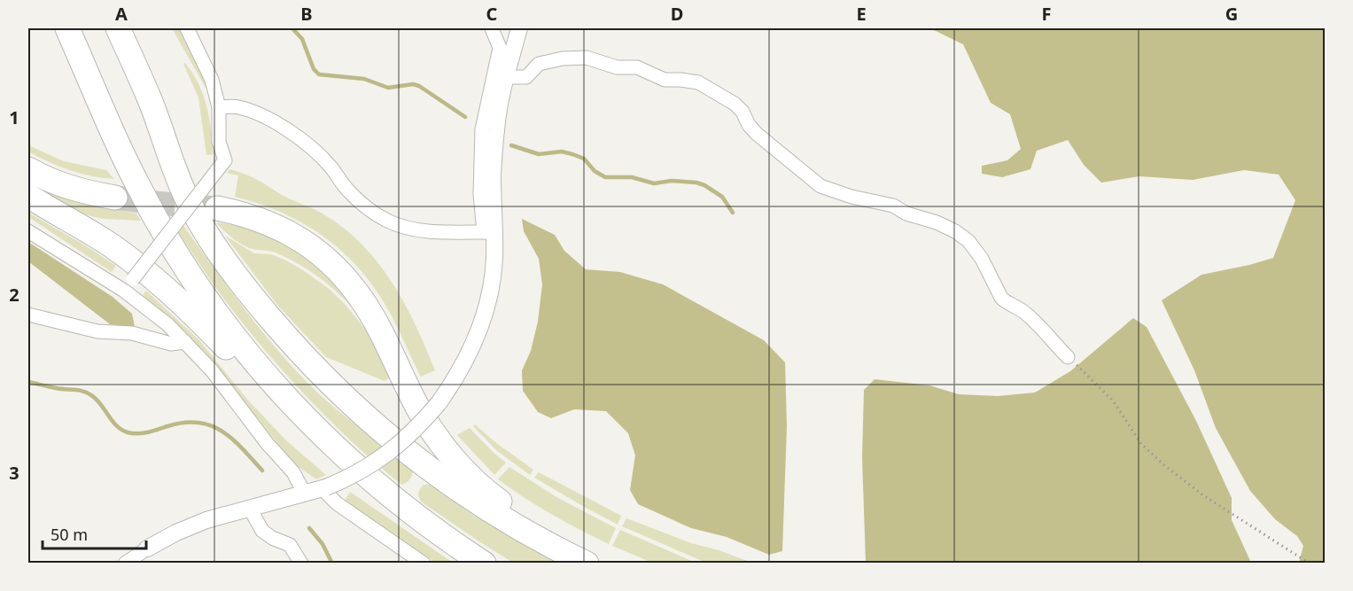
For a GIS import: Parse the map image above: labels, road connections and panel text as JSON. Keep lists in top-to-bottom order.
{
  "scale_bar": "50 m",
  "grid": {
    "columns": [
      "A",
      "B",
      "C",
      "D",
      "E",
      "F",
      "G"
    ],
    "rows": ["1", "2", "3"]
  }
}
